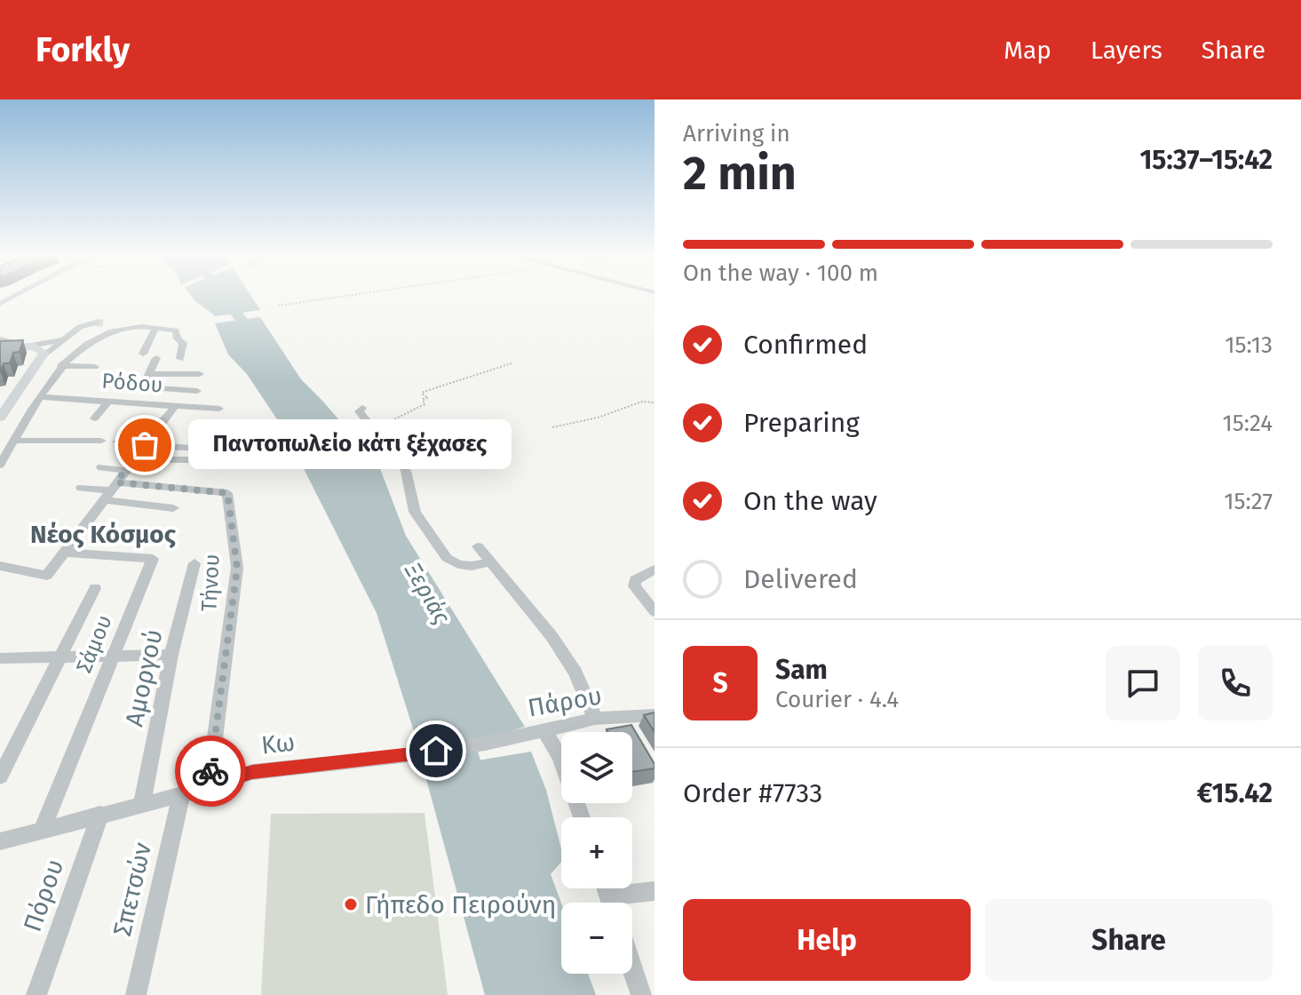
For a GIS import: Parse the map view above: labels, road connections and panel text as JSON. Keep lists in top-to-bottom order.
{
  "streets": {
    "street": [
      "Ρόδου",
      "Τήνου",
      "Σάμου",
      "Αμοργού",
      "Πάρου",
      "Κω",
      "Σπετσών",
      "Πόρου"
    ]
  },
  "crossings": [
    ["Ρόδου", "Τήνου"],
    ["Ρόδου", "Σάμου"],
    ["Τήνου", "Κω"],
    ["Σάμου", "Κω"],
    ["Αμοργού", "Κω"],
    ["Πάρου", "Κω"],
    ["Κω", "Σπετσών"],
    ["Κω", "Πόρου"]
  ],
  "districts": ["Νέος Κόσμος"],
  "water": ["Ξεριάς"],
  "places": ["Παντοπωλείο κάτι ξέχασες", "Γήπεδο Πειρούνη"],
  "page": {
    "header": "Forkly",
    "nav": ["Map", "Layers", "Share"],
    "heading": ["2 min", "Arriving in", "15:37–15:42"],
    "panel": [
      "Sam",
      "Courier · 4.4",
      "Order #7733",
      "€15.42"
    ],
    "bar": "On the way · 100 m",
    "list": [
      ["Confirmed", "15:13"],
      ["Preparing", "15:24"],
      ["On the way", "15:27"],
      "Delivered"
    ],
    "bubble": "Παντοπωλείο κάτι ξέχασες",
    "round": "S",
    "map_buttons": ["+", "−"],
    "buttons": ["Help", "Share"]
  }
}
